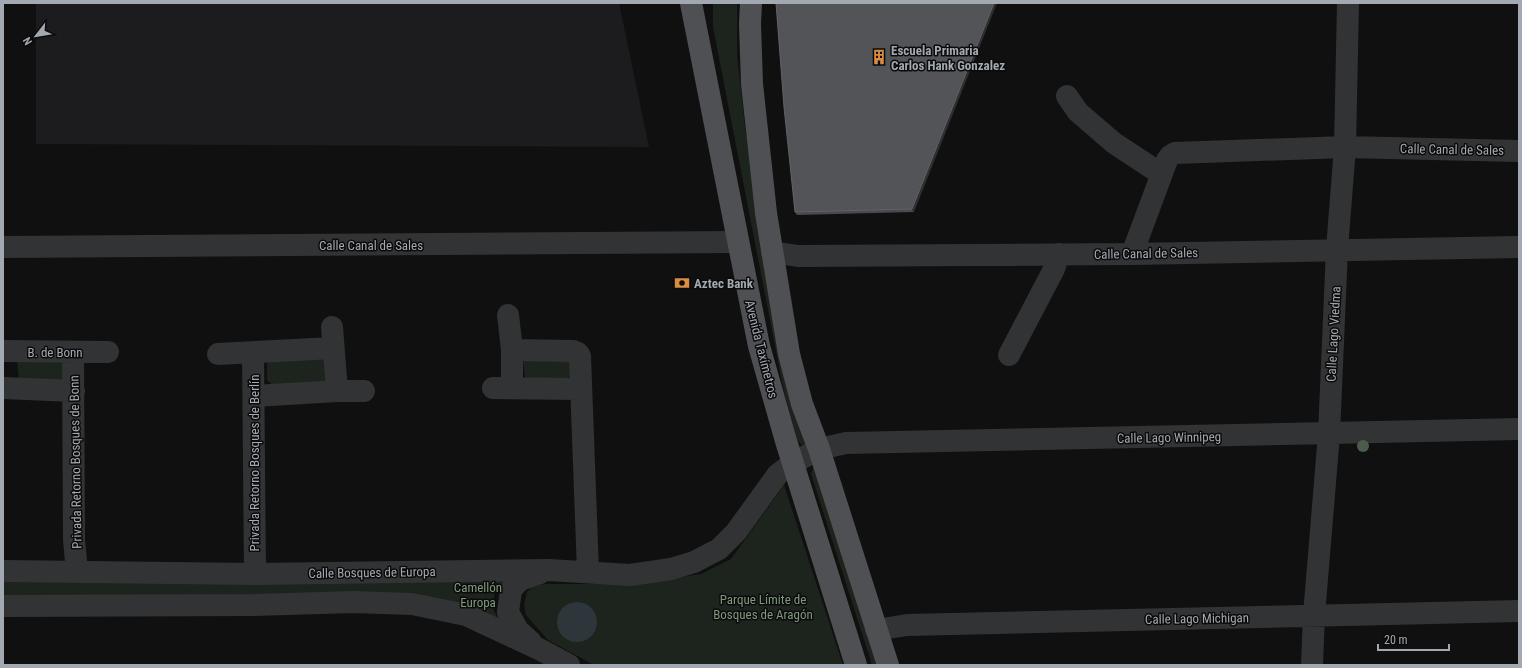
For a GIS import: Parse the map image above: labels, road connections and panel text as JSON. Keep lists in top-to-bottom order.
{
  "streets": {
    "main road": ["Avenida Taxímetros"],
    "street": [
      "Calle Canal de Sales",
      "Calle Lago Viedma",
      "B. de Bonn",
      "Calle Lago Winnipeg",
      "Privada Retorno Bosques de Bonn",
      "Privada Retorno Bosques de Berlín",
      "Calle Bosques de Europa",
      "Calle Lago Michigan"
    ]
  },
  "crossings": [
    ["Calle Canal de Sales", "Calle Lago Viedma"],
    ["Calle Canal de Sales", "Avenida Taxímetros"],
    ["Calle Lago Viedma", "Calle Lago Winnipeg"],
    ["Calle Lago Viedma", "Calle Lago Michigan"],
    ["Avenida Taxímetros", "Calle Lago Winnipeg"],
    ["Avenida Taxímetros", "Calle Bosques de Europa"],
    ["Avenida Taxímetros", "Calle Lago Michigan"],
    ["B. de Bonn", "Privada Retorno Bosques de Bonn"],
    ["Calle Lago Winnipeg", "Calle Bosques de Europa"],
    ["Privada Retorno Bosques de Bonn", "Calle Bosques de Europa"],
    ["Privada Retorno Bosques de Berlín", "Calle Bosques de Europa"]
  ],
  "parks": ["Camellón Europa", "Parque Límite de Bosques de Aragón"],
  "places": {
    "building": ["Escuela Primaria Carlos Hank Gonzalez"],
    "bank": ["Aztec Bank"]
  },
  "scale_bar": "20 m",
  "north": "bottom left"
}
